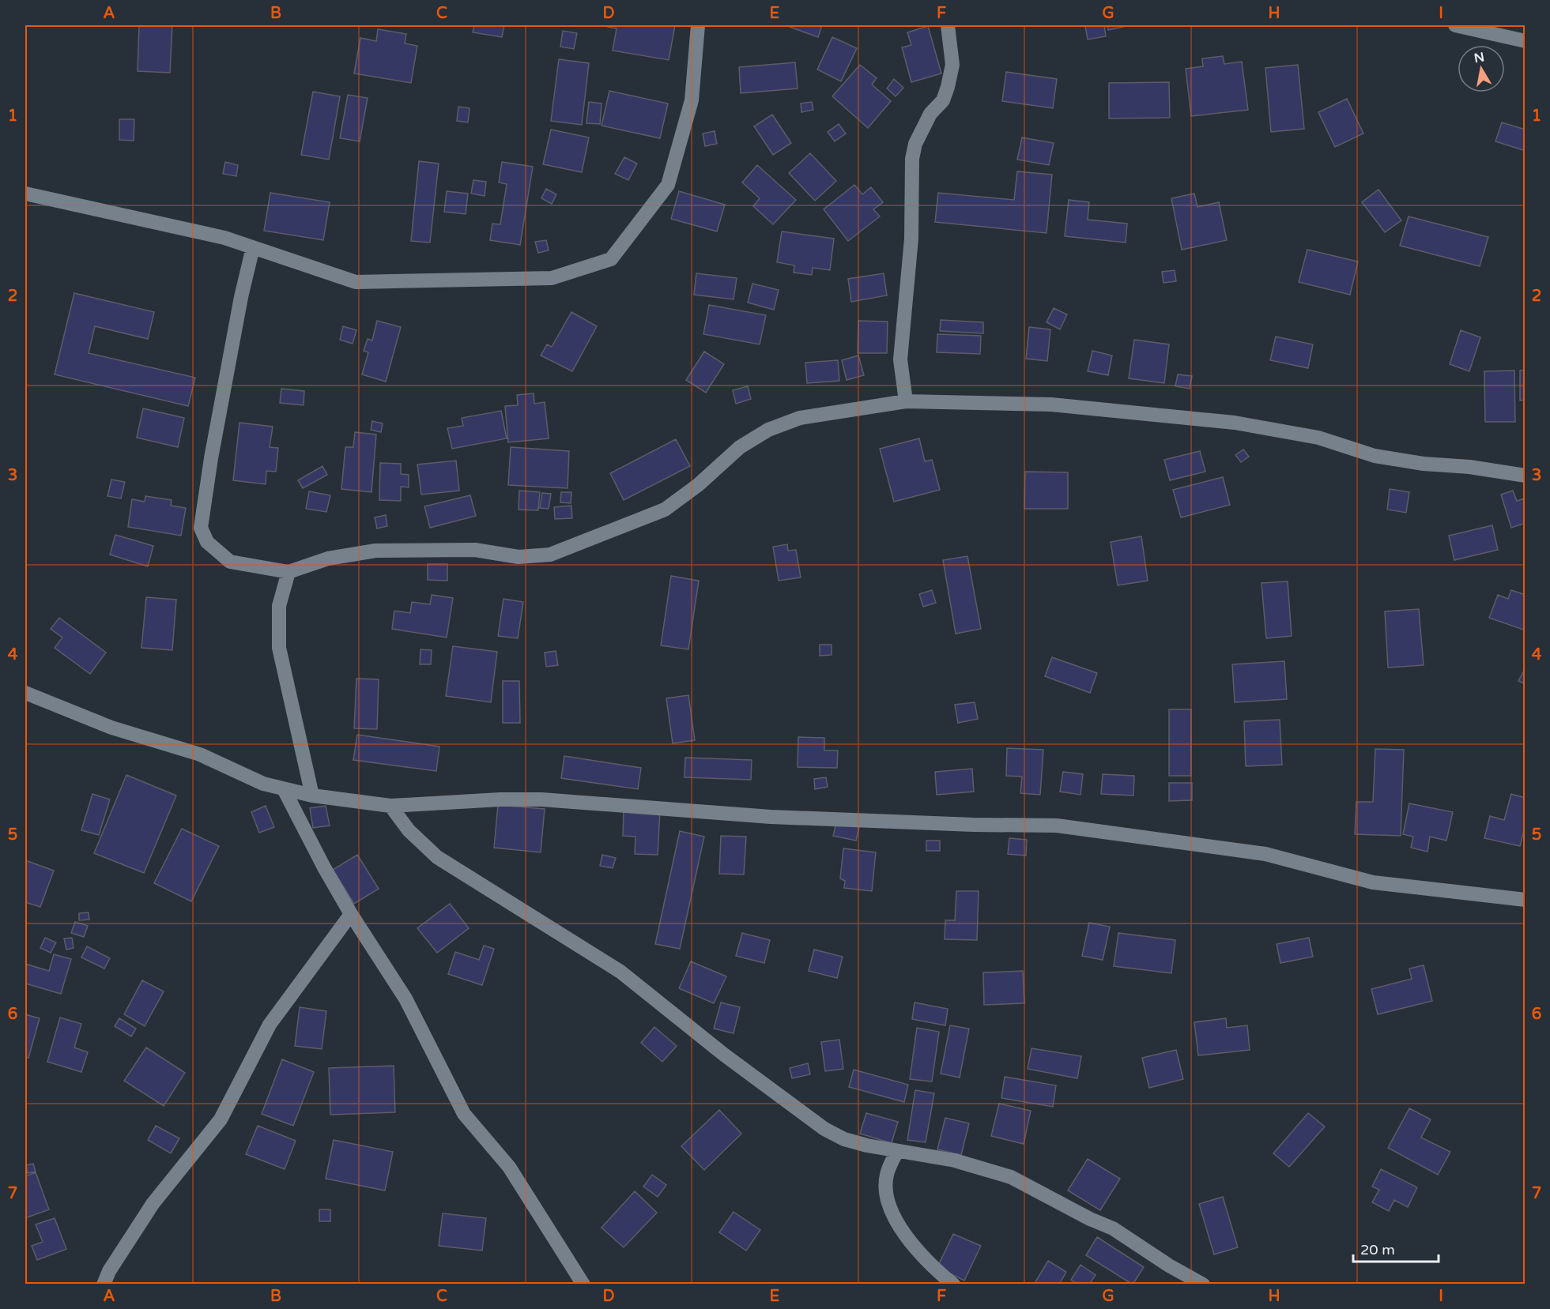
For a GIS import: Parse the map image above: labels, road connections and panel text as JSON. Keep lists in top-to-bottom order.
{
  "scale_bar": "20 m",
  "north": "top",
  "grid": {
    "columns": [
      "A",
      "B",
      "C",
      "D",
      "E",
      "F",
      "G",
      "H",
      "I"
    ],
    "rows": [
      "1",
      "2",
      "3",
      "4",
      "5",
      "6",
      "7"
    ]
  }
}
